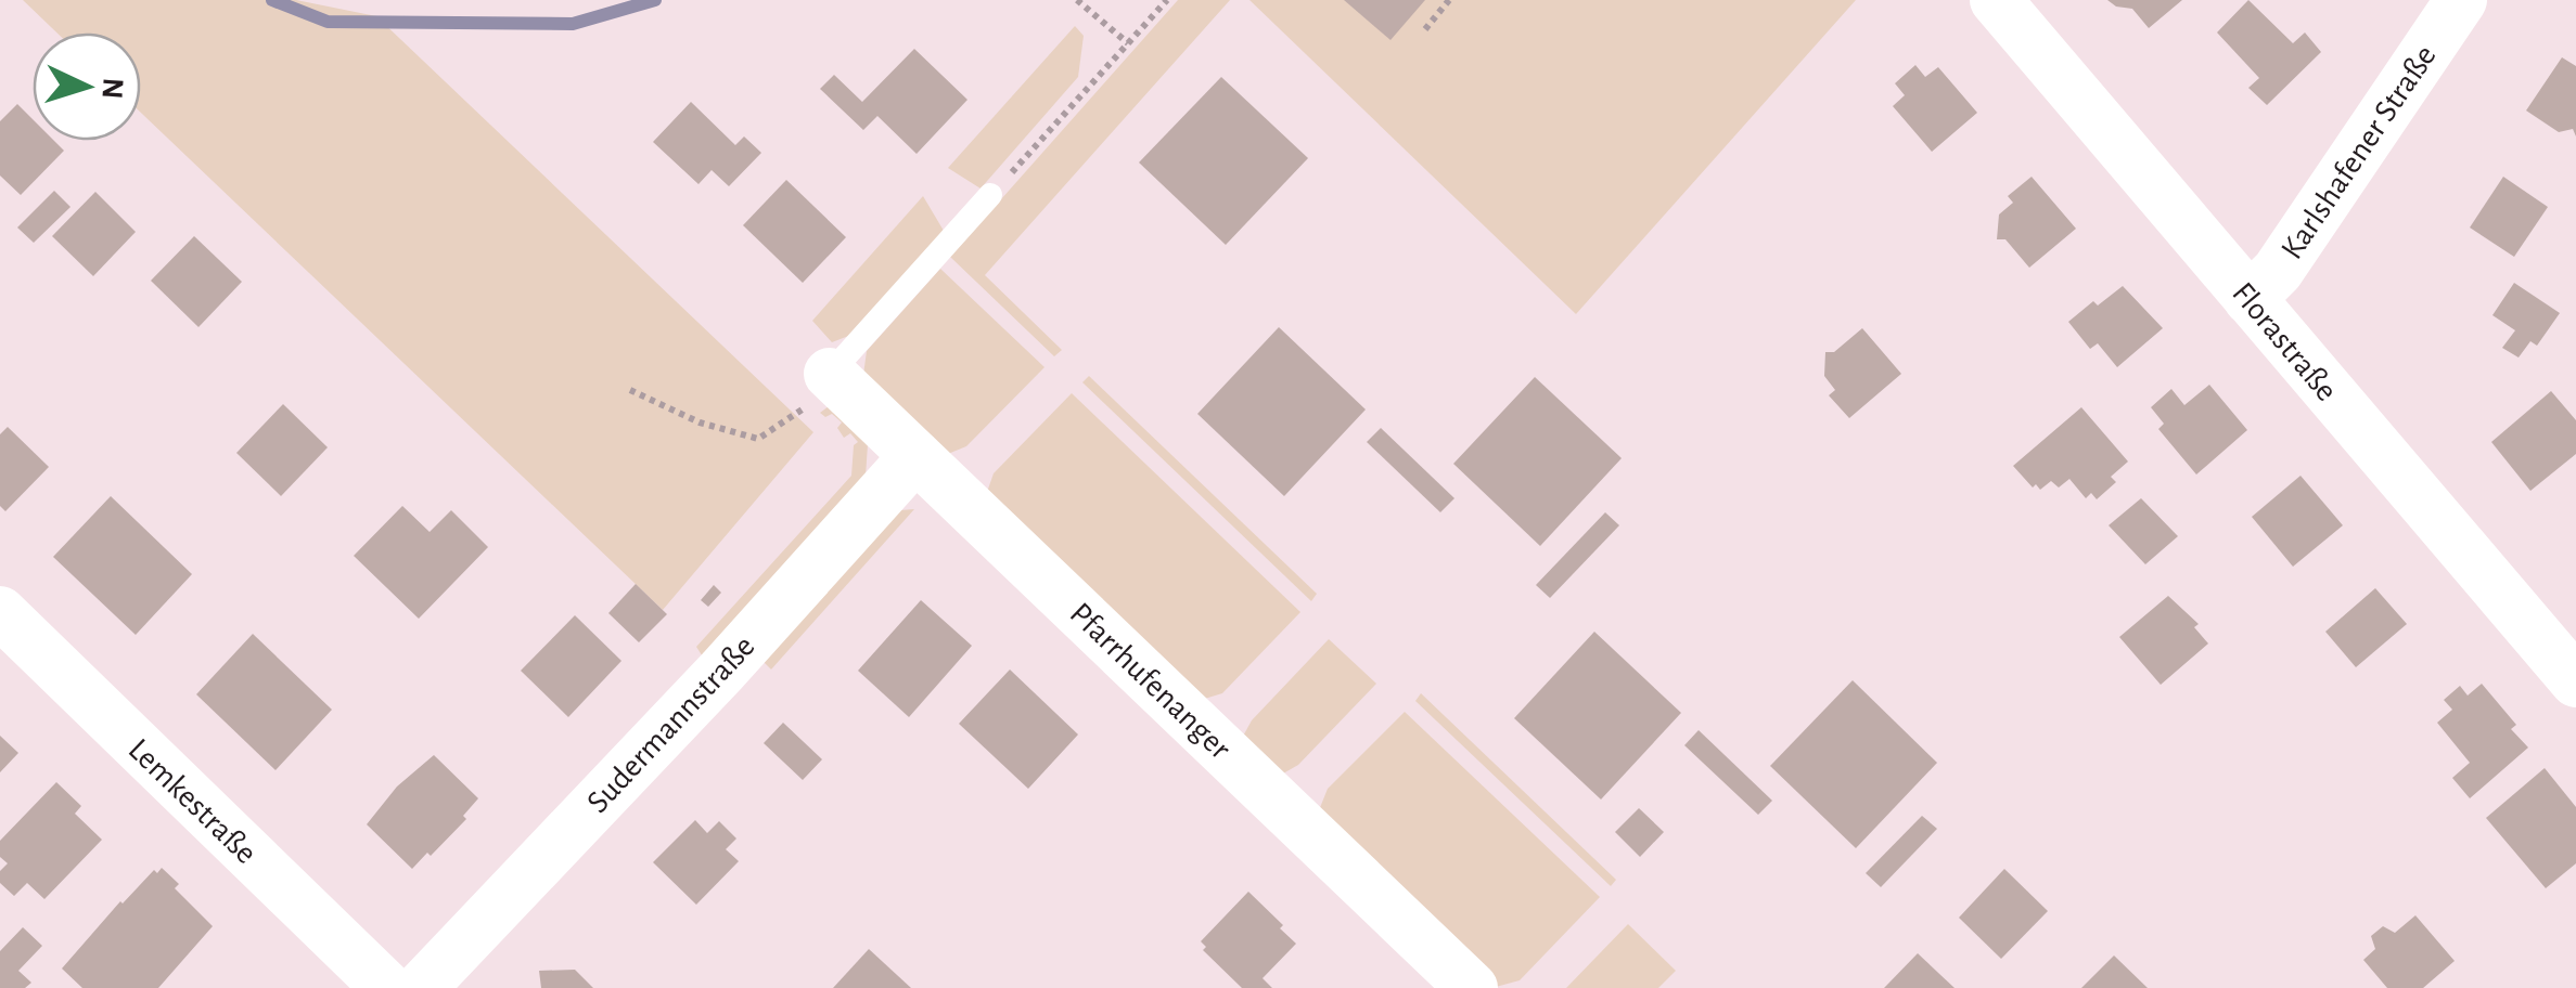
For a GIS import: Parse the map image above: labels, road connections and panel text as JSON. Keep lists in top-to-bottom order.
{
  "streets": {
    "street": [
      "Karlshafener Straße",
      "Florastraße",
      "Pfarrhufenanger",
      "Sudermannstraße",
      "Lemkestraße"
    ]
  },
  "crossings": [
    ["Karlshafener Straße", "Florastraße"],
    ["Pfarrhufenanger", "Sudermannstraße"]
  ],
  "north": "right"
}
